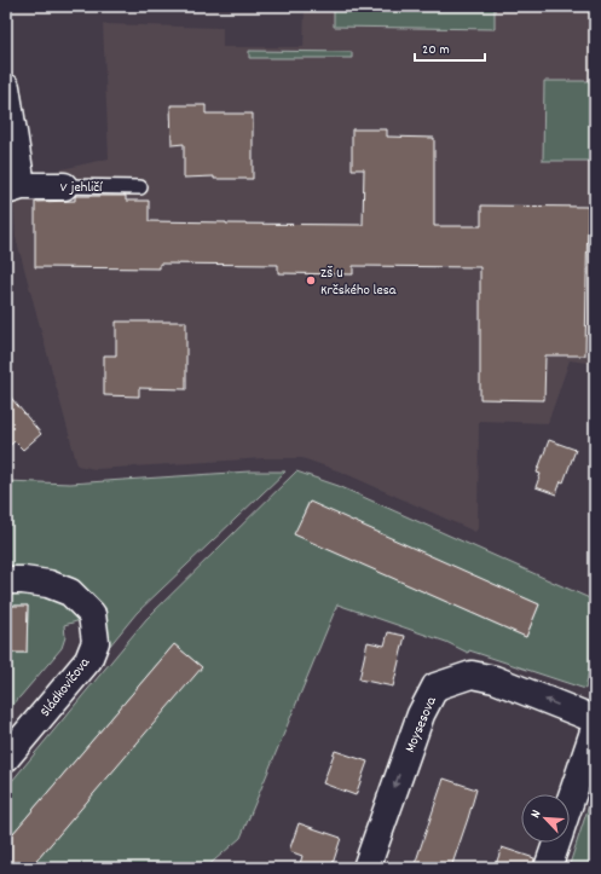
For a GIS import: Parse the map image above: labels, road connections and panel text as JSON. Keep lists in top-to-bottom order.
{
  "streets": {
    "street": ["V jehličí", "Sládkovičova", "Moysesova"]
  },
  "places": ["ZŠ U Krčského lesa"],
  "scale_bar": "20 m",
  "north": "top left"
}
